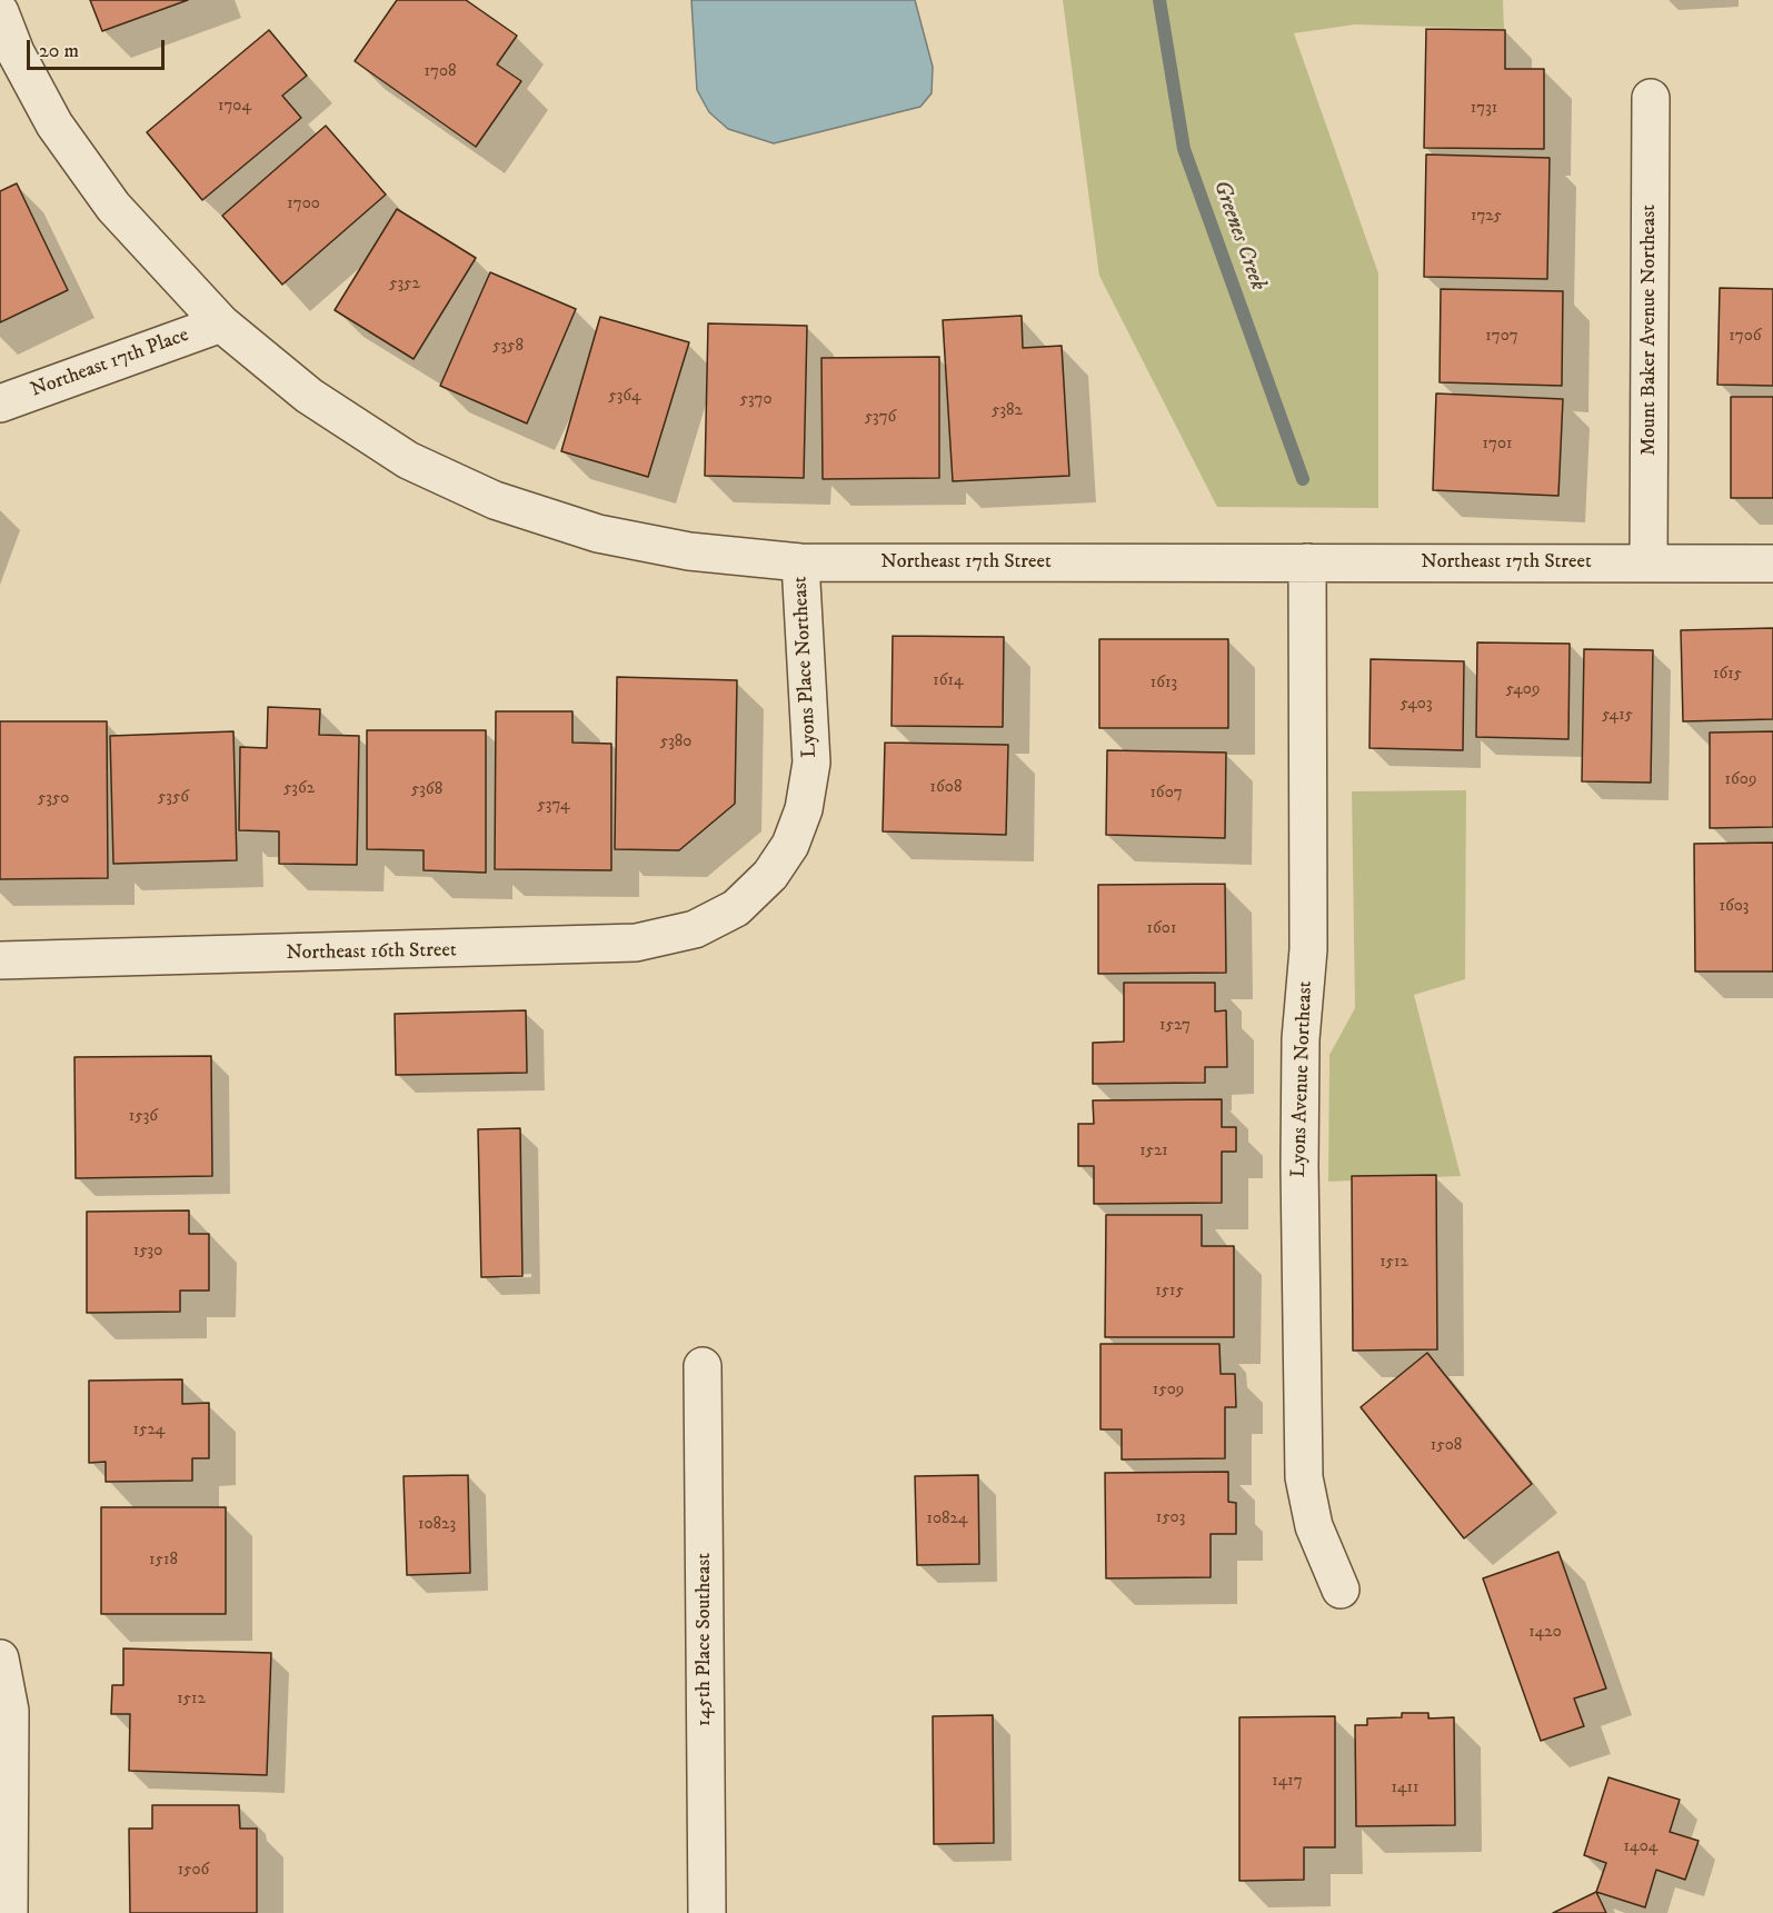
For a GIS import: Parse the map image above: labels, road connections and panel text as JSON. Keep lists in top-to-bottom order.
{
  "streets": {
    "street": [
      "Mount Baker Avenue Northeast",
      "Northeast 17th Place",
      "Northeast 17th Street",
      "Lyons Place Northeast",
      "Northeast 16th Street",
      "Lyons Avenue Northeast",
      "145th Place Southeast"
    ]
  },
  "crossings": [
    ["Mount Baker Avenue Northeast", "Northeast 17th Street"],
    ["Northeast 17th Place", "Northeast 17th Street"],
    ["Northeast 17th Street", "Lyons Place Northeast"],
    ["Northeast 17th Street", "Lyons Avenue Northeast"],
    ["Lyons Place Northeast", "Northeast 16th Street"]
  ],
  "water": ["Greenes Creek"],
  "house_numbers": [
    "1708",
    "1704",
    "1731",
    "1700",
    "1725",
    "5352",
    "1707",
    "1706",
    "5358",
    "5364",
    "5370",
    "5382",
    "5376",
    "1701",
    "1615",
    "1614",
    "1613",
    "5409",
    "5403",
    "5415",
    "5380",
    "1609",
    "1608",
    "5362",
    "5368",
    "1607",
    "5356",
    "5350",
    "5374",
    "1603",
    "1601",
    "1527",
    "1536",
    "1521",
    "1530",
    "1512",
    "1515",
    "1509",
    "1524",
    "1508",
    "1503",
    "10824",
    "10823",
    "1518",
    "1420",
    "1512",
    "1417",
    "1411",
    "1404",
    "1506"
  ],
  "scale_bar": "20 m"
}
